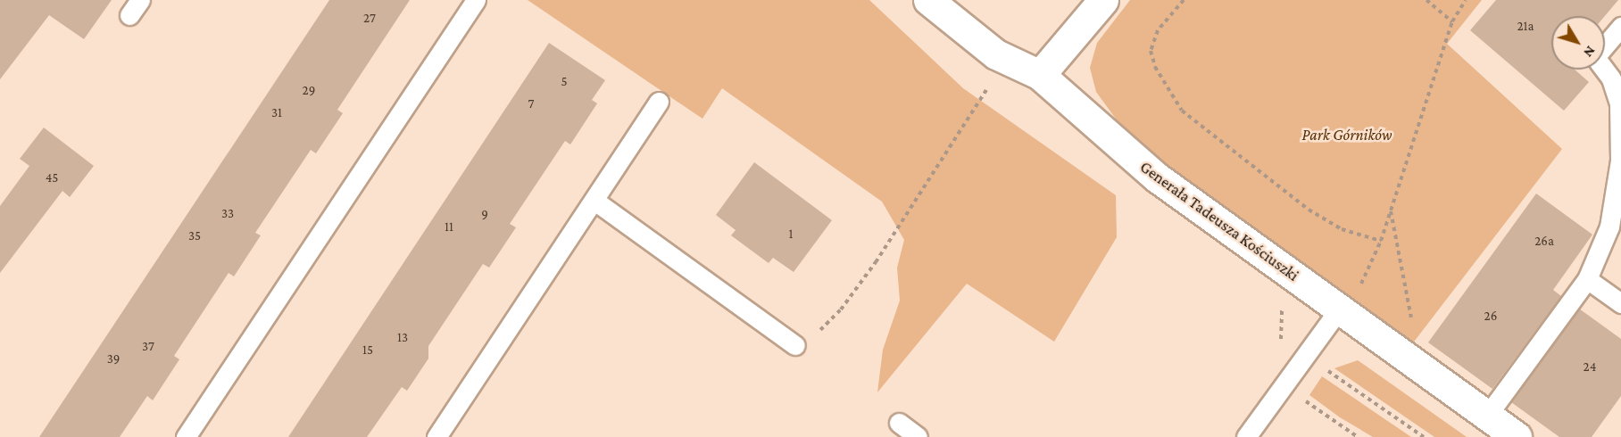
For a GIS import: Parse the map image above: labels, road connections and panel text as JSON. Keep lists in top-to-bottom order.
{
  "streets": {
    "street": ["Generała Tadeusza Kościuszki"]
  },
  "parks": ["Park Górników"],
  "house_numbers": [
    "27",
    "21a",
    "5",
    "29",
    "7",
    "31",
    "45",
    "33",
    "9",
    "11",
    "1",
    "35",
    "26a",
    "26",
    "13",
    "37",
    "15",
    "39",
    "24"
  ],
  "north": "bottom right"
}
